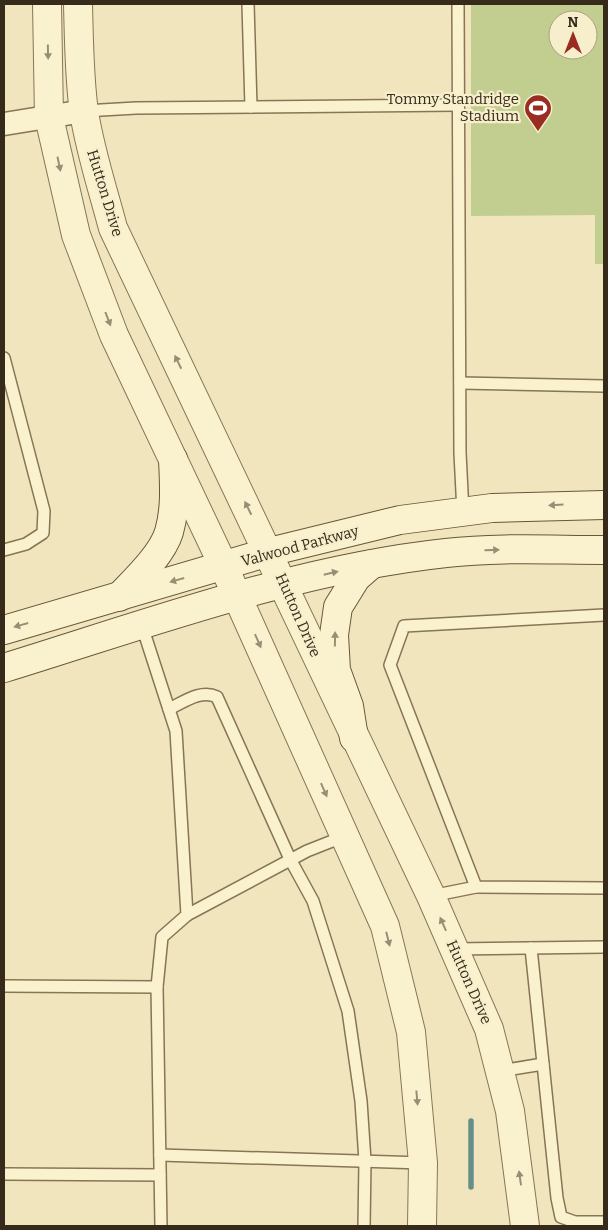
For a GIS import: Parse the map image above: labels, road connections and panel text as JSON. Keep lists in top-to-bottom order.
{
  "streets": {
    "street": ["Hutton Drive", "Valwood Parkway"]
  },
  "crossings": [
    ["Hutton Drive", "Valwood Parkway"]
  ],
  "places": {
    "sports": ["Tommy Standridge Stadium"]
  },
  "north": "top"
}
